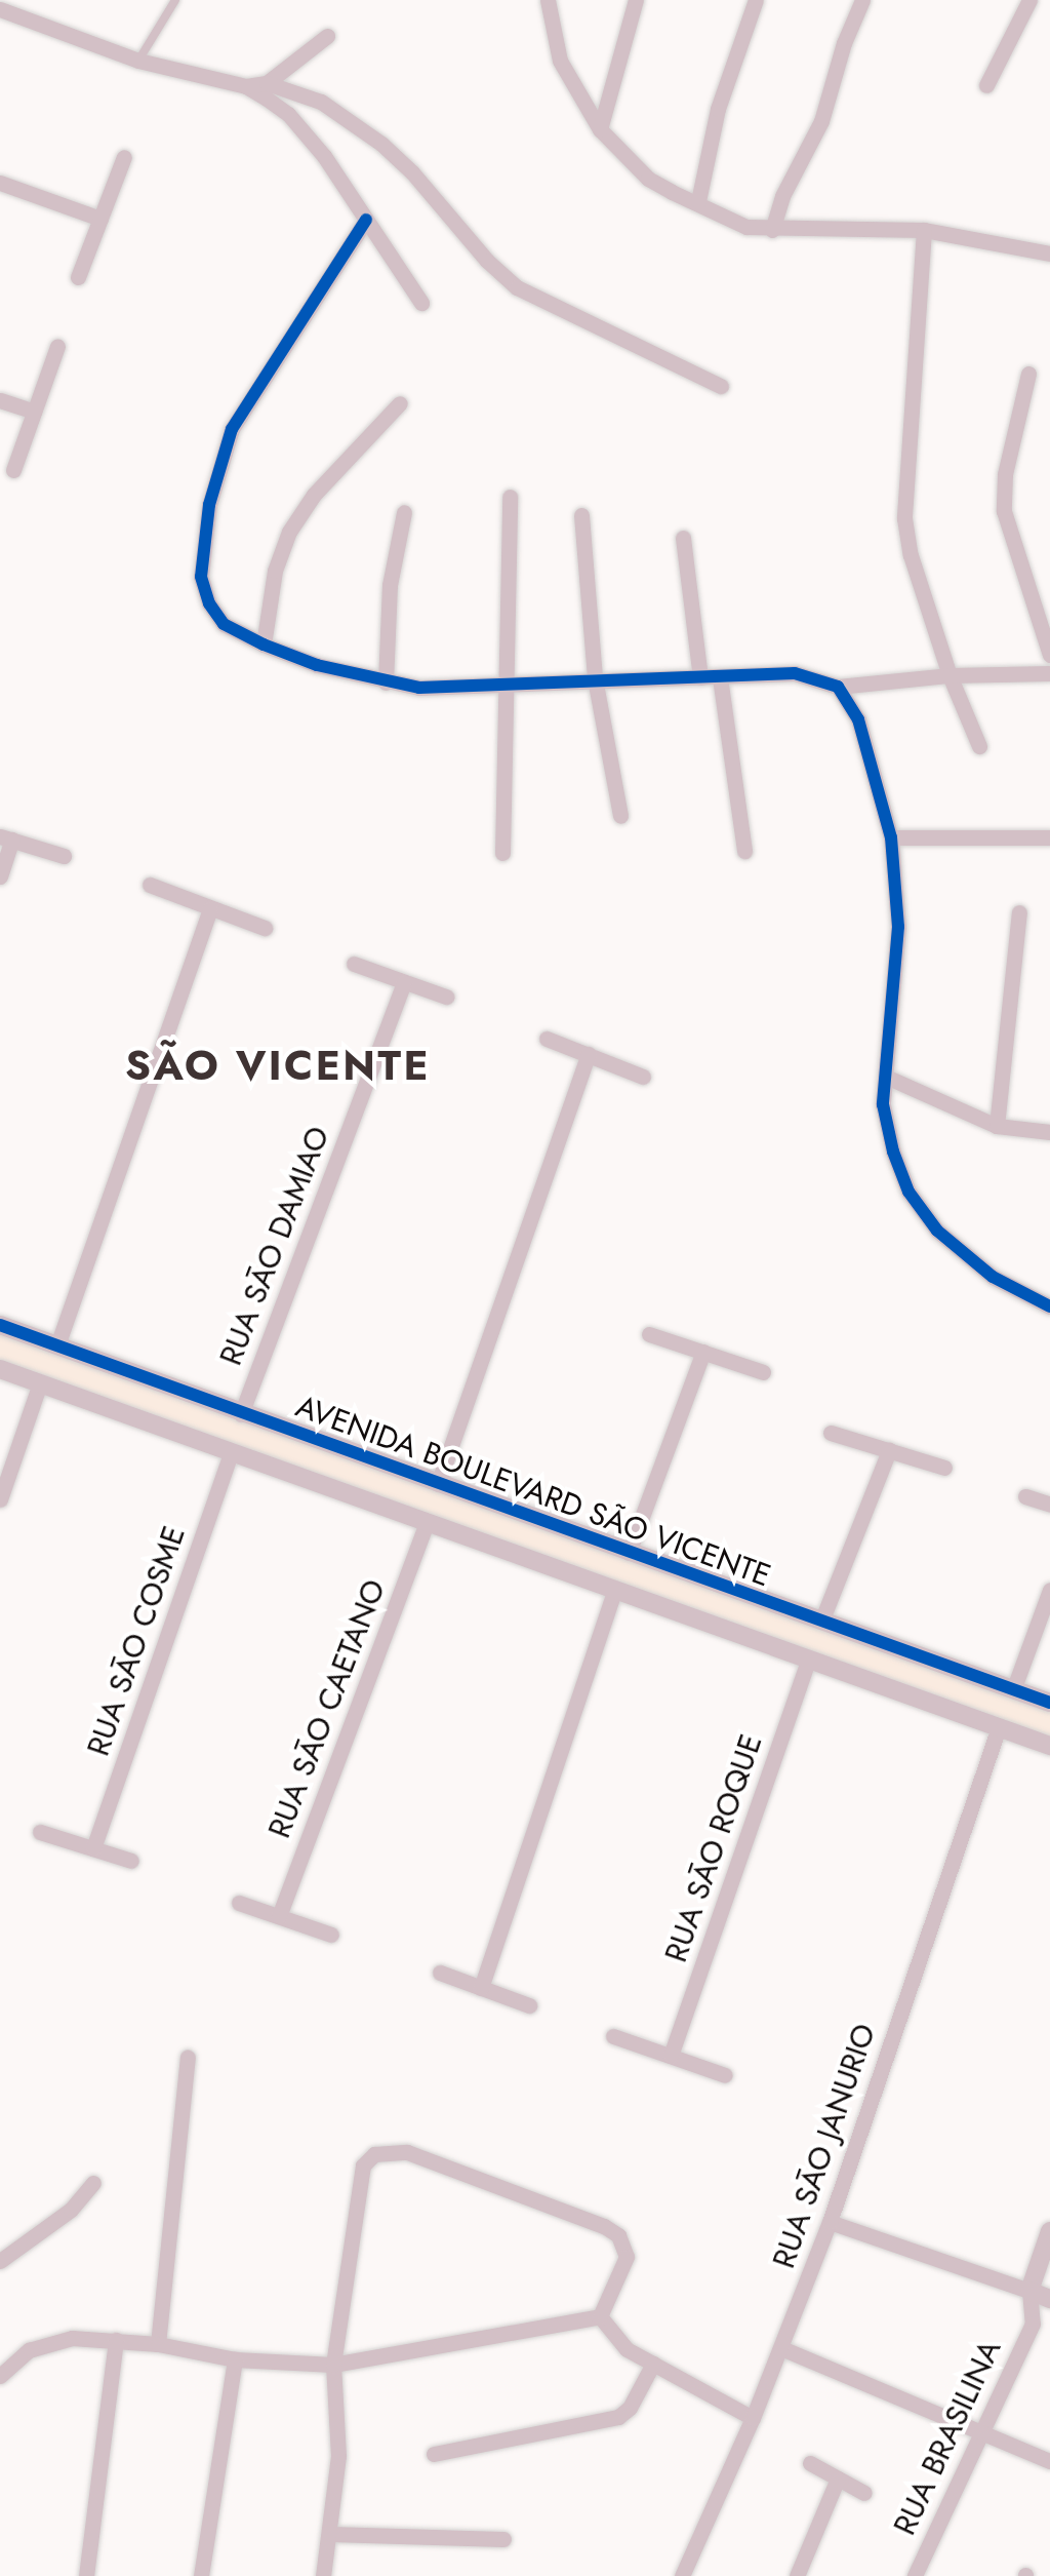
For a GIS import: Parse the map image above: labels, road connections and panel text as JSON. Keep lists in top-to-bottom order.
{
  "streets": {
    "street": [
      "RUA SĀO DAMIAO",
      "AVENIDA BOULEVARD SÃO VICENTE",
      "RUA SĀO COSME",
      "RUA SĀO CAETANO",
      "RUA SĀO ROQUE",
      "RUA SĀO JANURIO",
      "RUA BRASILINA"
    ]
  },
  "crossings": [
    ["RUA SĀO DAMIAO", "AVENIDA BOULEVARD SÃO VICENTE"],
    ["AVENIDA BOULEVARD SÃO VICENTE", "RUA SĀO COSME"],
    ["AVENIDA BOULEVARD SÃO VICENTE", "RUA SĀO CAETANO"],
    ["AVENIDA BOULEVARD SÃO VICENTE", "RUA SĀO ROQUE"],
    ["AVENIDA BOULEVARD SÃO VICENTE", "RUA SĀO JANURIO"]
  ],
  "districts": ["SÃO VICENTE"]
}
